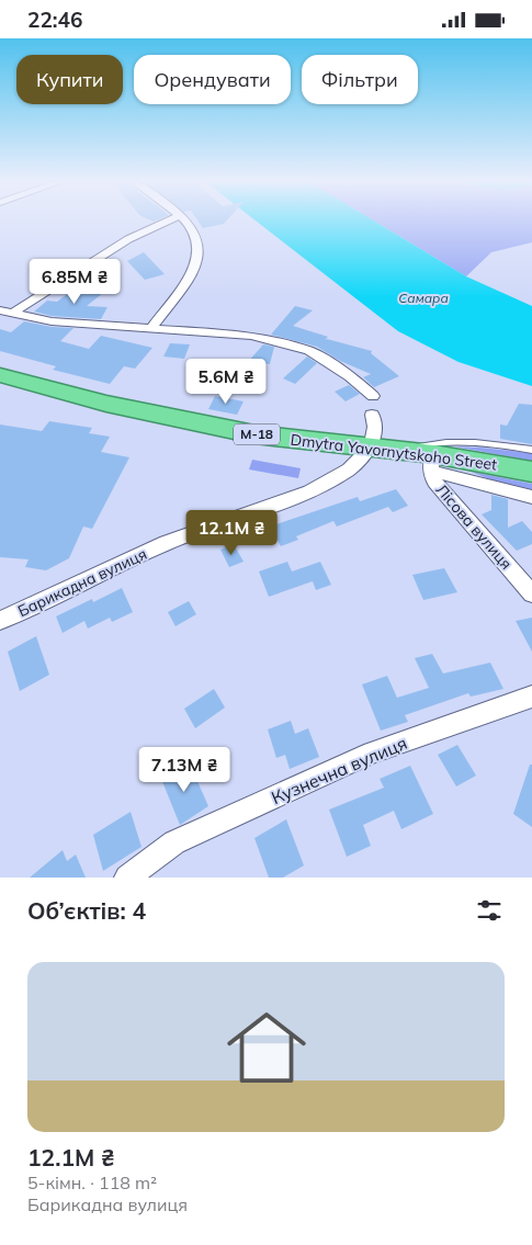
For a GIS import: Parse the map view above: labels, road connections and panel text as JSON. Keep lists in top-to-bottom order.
{
  "streets": {
    "highway": ["М-18", "Dmytra Yavornytskoho Street"],
    "street": ["Лісова вулиця", "Барикадна вулиця", "Кузнечна вулиця"]
  },
  "crossings": [
    ["Dmytra Yavornytskoho Street", "Лісова вулиця"],
    ["Dmytra Yavornytskoho Street", "Барикадна вулиця"]
  ],
  "water": ["Самара"],
  "page": {
    "status": "22:46",
    "chip": ["Купити", "Орендувати", "Фільтри"],
    "price": [
      "6.85M ₴",
      "5.6M ₴",
      "12.1M ₴",
      "7.13M ₴"
    ],
    "heading": "Об’єктів: 4",
    "list": [
      {
        "name": "12.1M ₴",
        "note": "5-кімн. · 118 m² · Барикадна вулиця"
      }
    ]
  }
}
